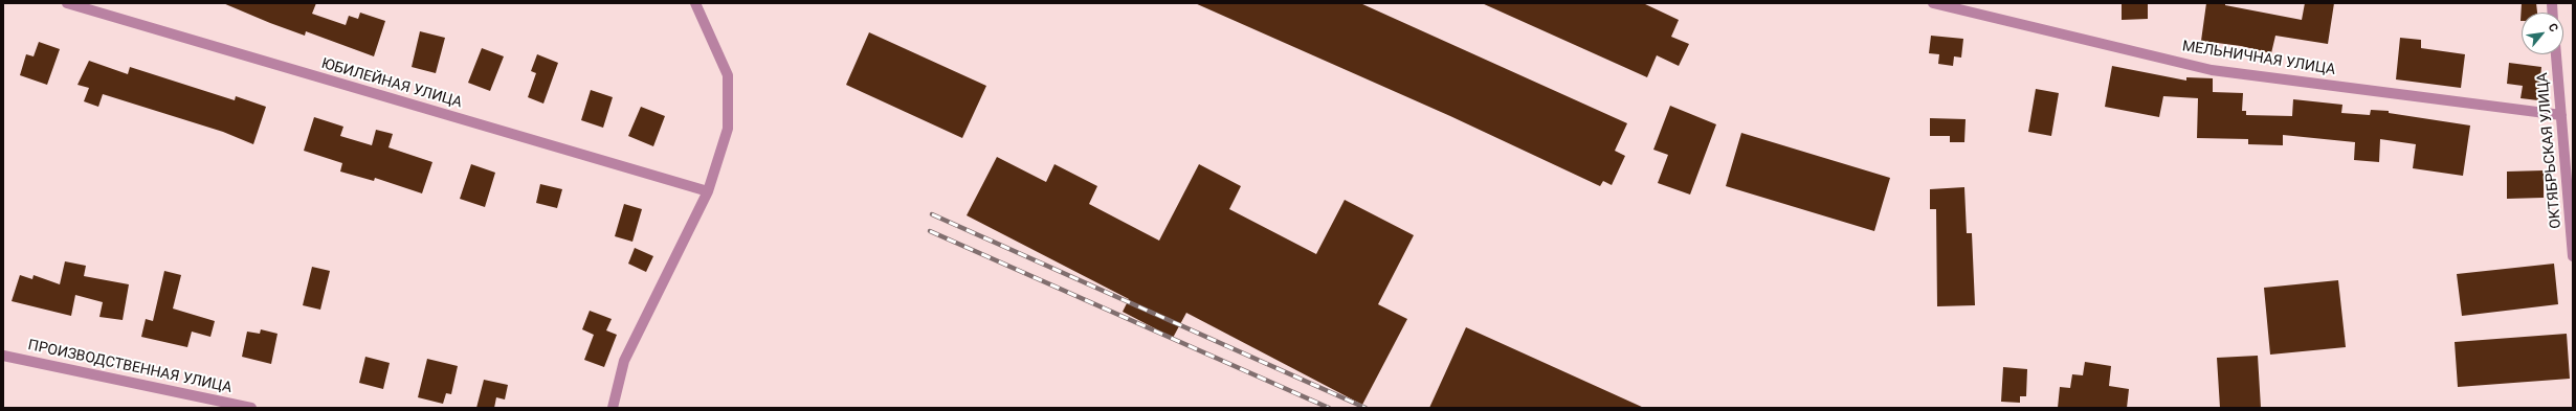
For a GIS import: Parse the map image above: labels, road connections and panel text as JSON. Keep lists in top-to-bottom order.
{
  "streets": {
    "street": [
      "МЕЛЬНИЧНАЯ УЛИЦА",
      "ЮБИЛЕЙНАЯ УЛИЦА",
      "ОКТЯБРЬСКАЯ УЛИЦА",
      "ПРОИЗВОДСТВЕННАЯ УЛИЦА"
    ]
  },
  "crossings": [
    ["МЕЛЬНИЧНАЯ УЛИЦА", "ОКТЯБРЬСКАЯ УЛИЦА"]
  ],
  "north": "top right"
}
